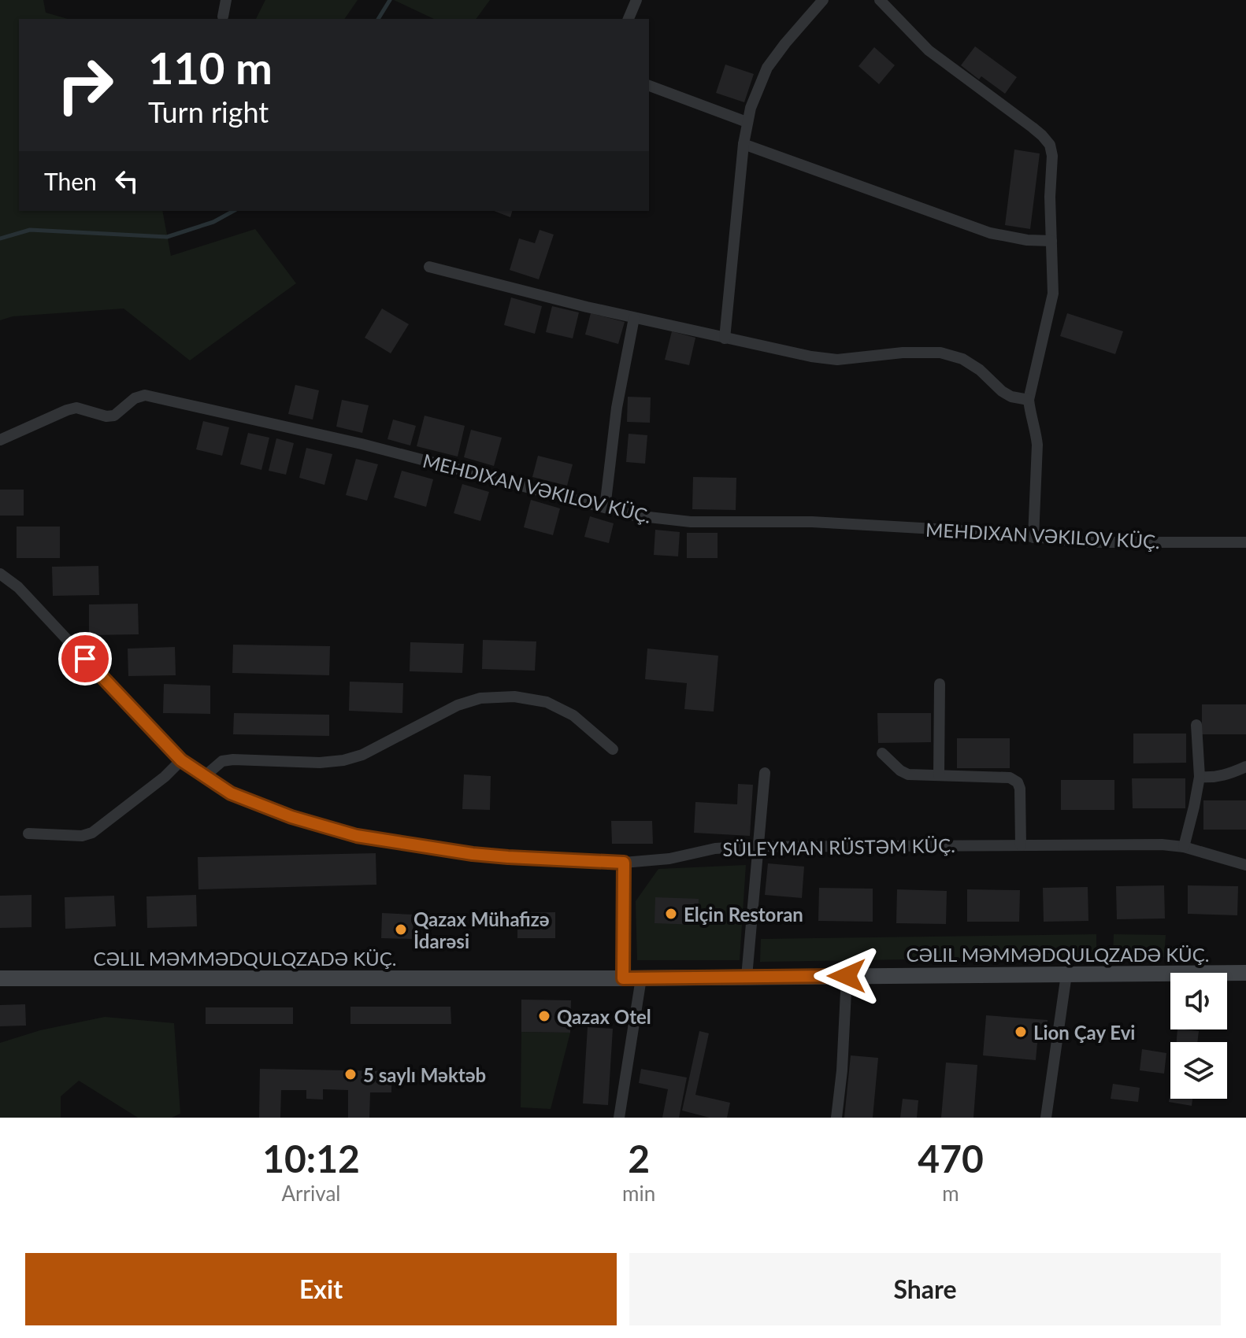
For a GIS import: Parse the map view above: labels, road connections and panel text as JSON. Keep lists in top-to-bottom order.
{
  "streets": {
    "street": ["MEHDIXAN VƏKILOV KÜÇ.", "SÜLEYMAN RÜSTƏM KÜÇ.", "CƏLIL MƏMMƏDQULQZADƏ KÜÇ."]
  },
  "places": [
    "Elçin Restoran",
    "Qazax Mühafizə İdarəsi",
    "Qazax Otel",
    "Lion Çay Evi",
    "5 saylı Məktəb"
  ],
  "page": {
    "turn": ["110 m", "Turn right"],
    "then": "Then",
    "eta": [
      "10:12",
      "Arrival",
      "2",
      "min",
      "470",
      "m"
    ],
    "buttons": ["Exit", "Share"]
  }
}
